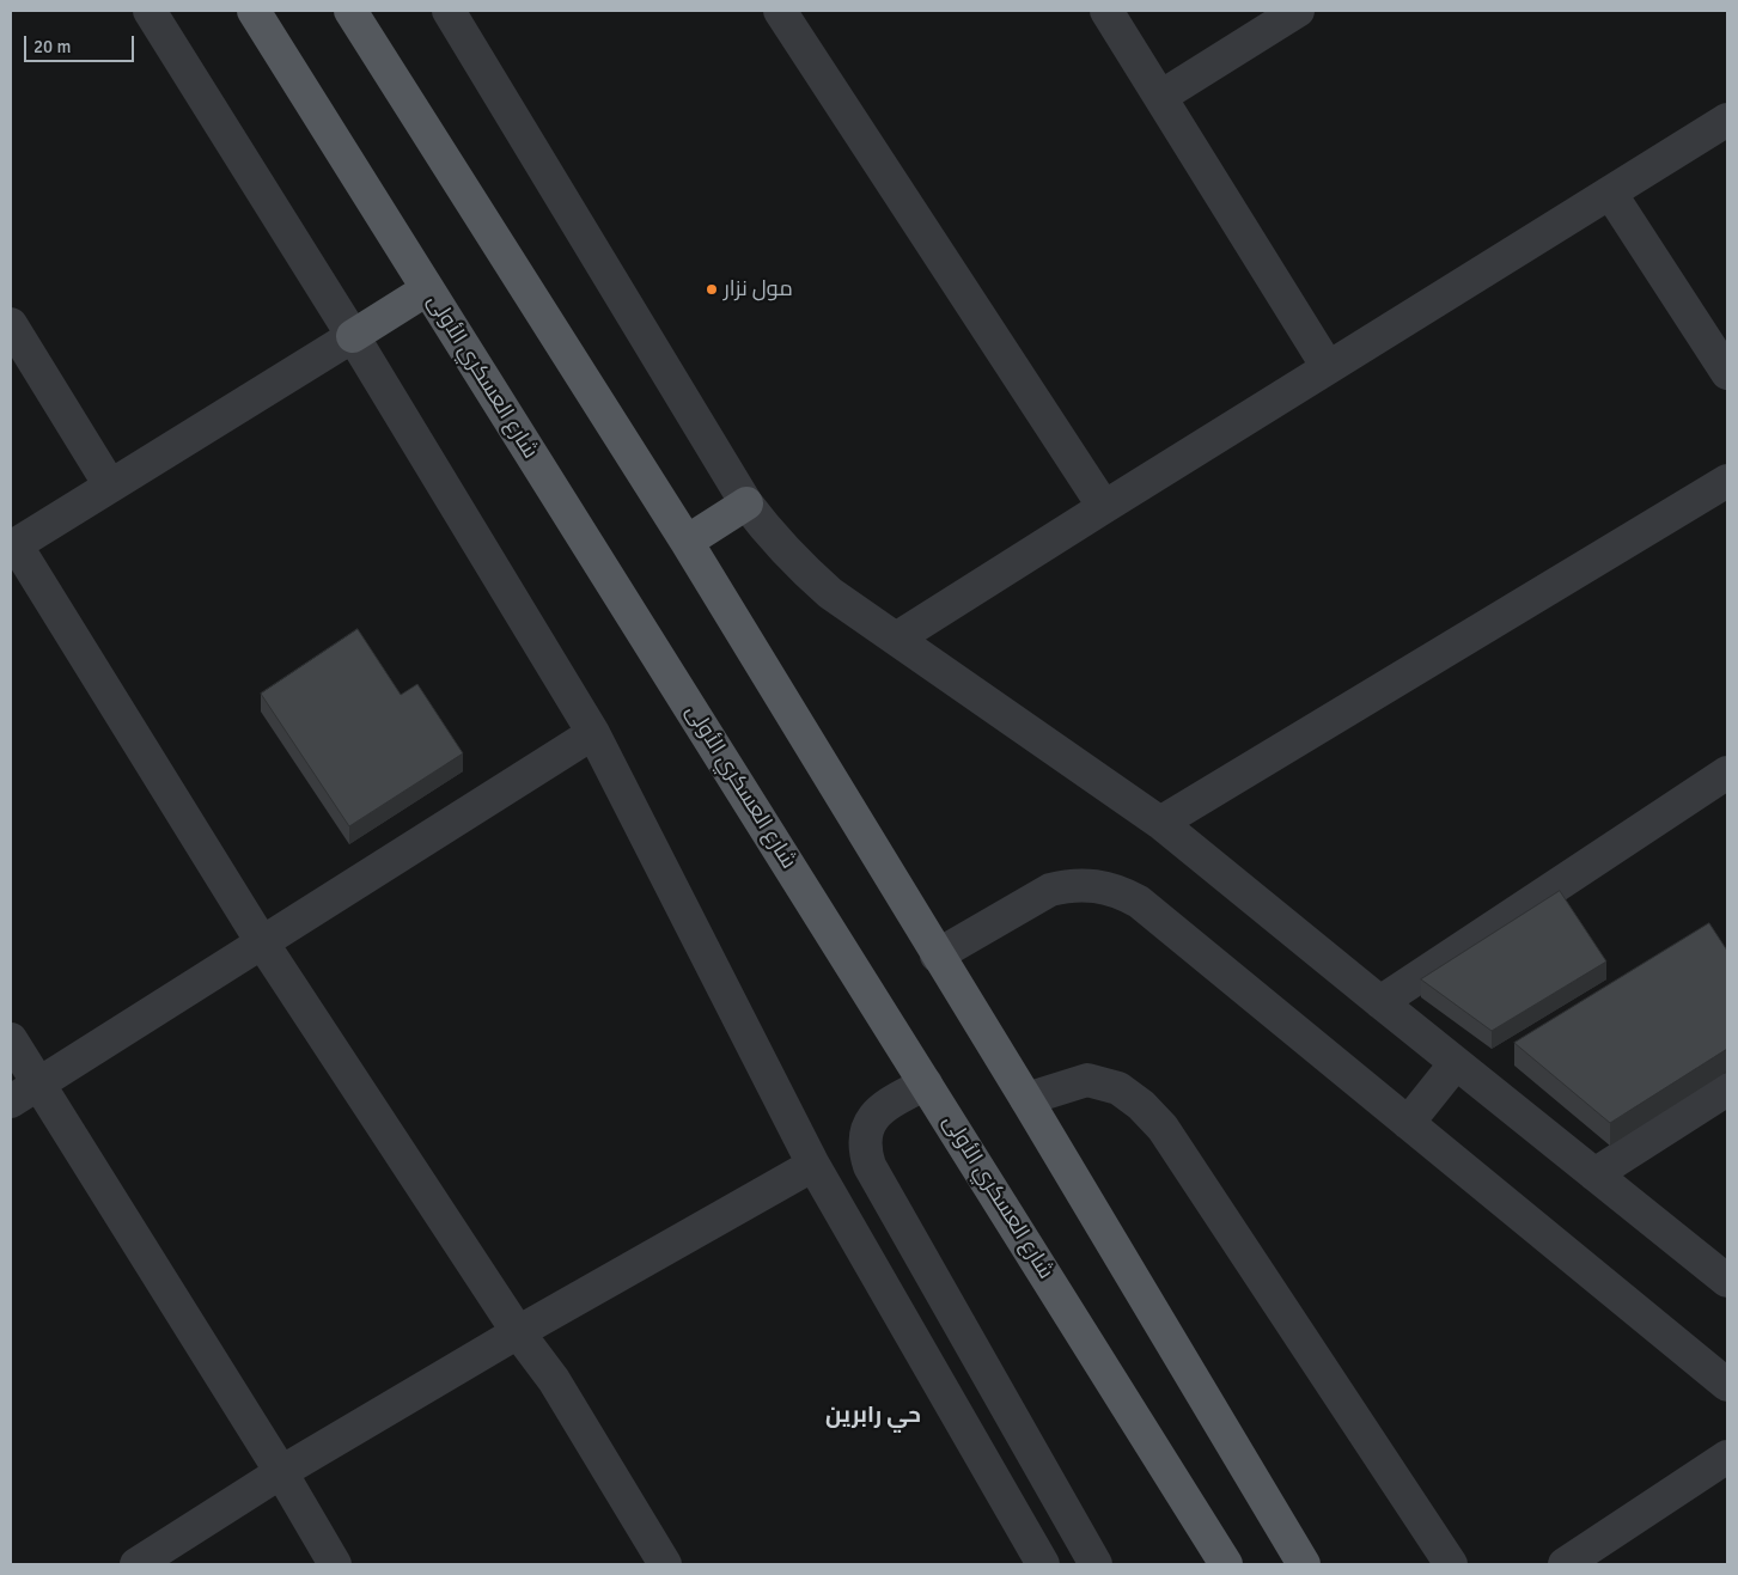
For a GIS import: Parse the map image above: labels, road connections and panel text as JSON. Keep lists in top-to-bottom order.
{
  "streets": {
    "main road": ["شارع العسكري الأولى"]
  },
  "districts": ["حي رابرين"],
  "places": ["مول نزار"],
  "scale_bar": "20 m"
}
